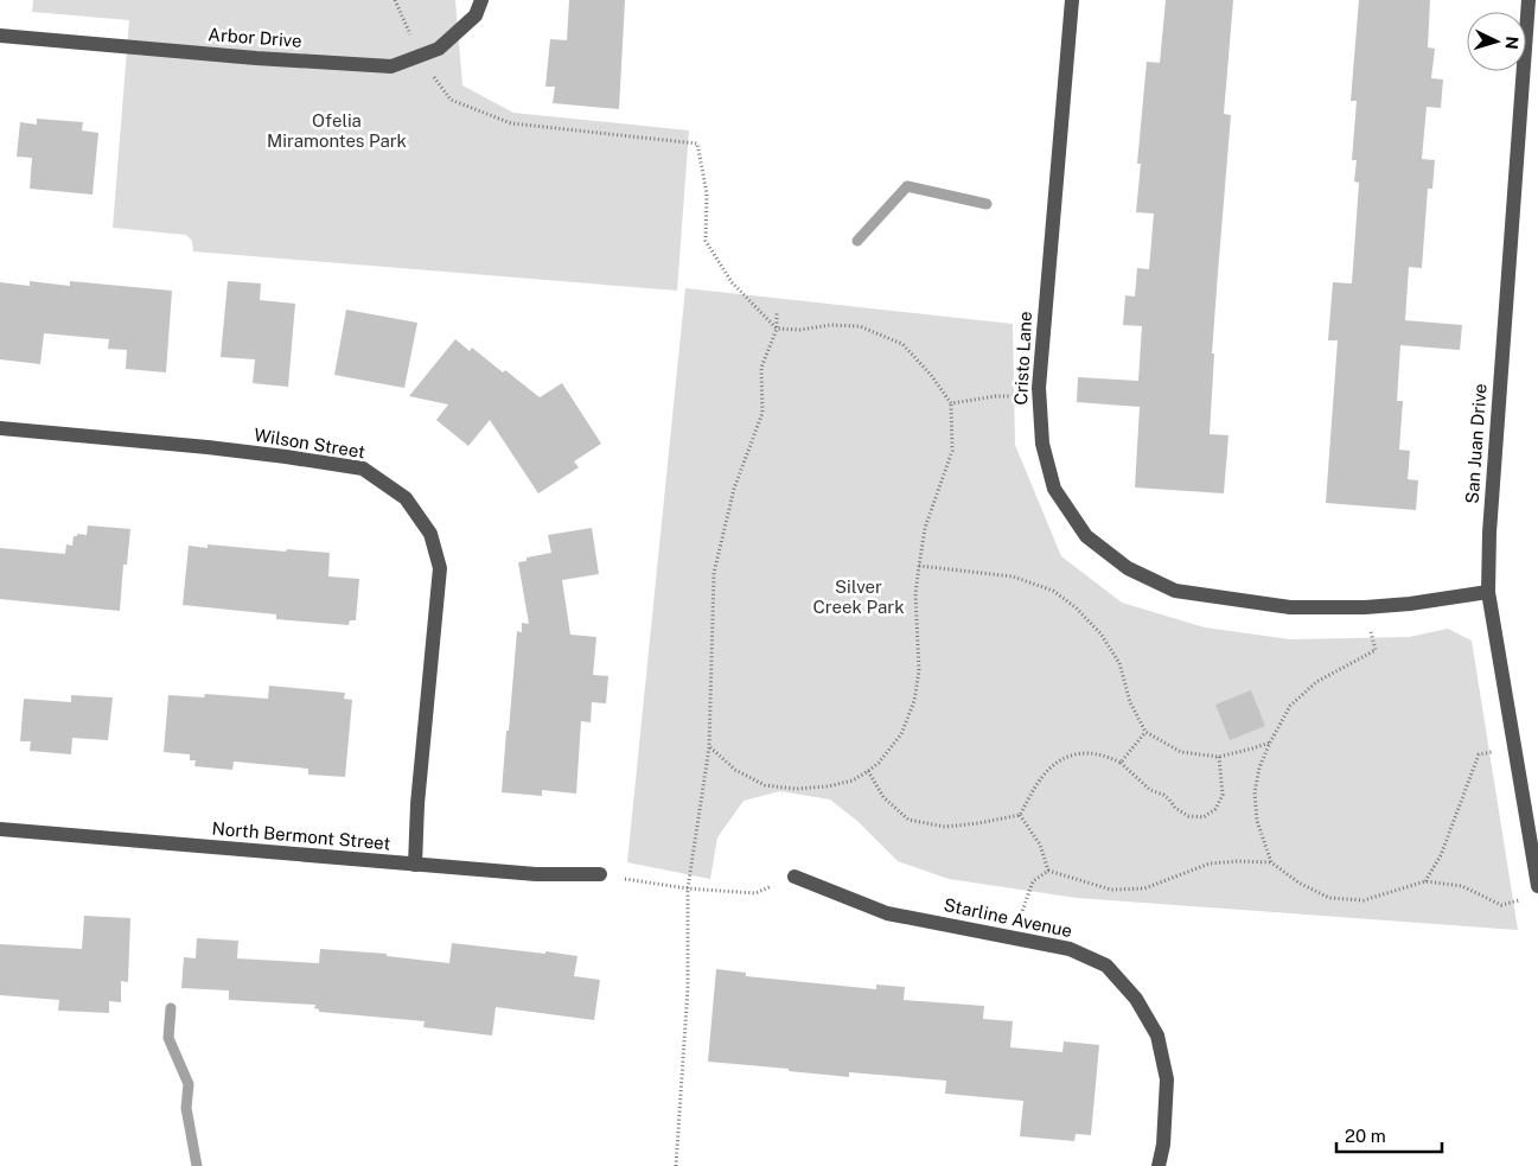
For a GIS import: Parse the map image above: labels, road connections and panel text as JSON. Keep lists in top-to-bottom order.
{
  "streets": {
    "street": [
      "Arbor Drive",
      "Cristo Lane",
      "Wilson Street",
      "San Juan Drive",
      "North Bermont Street",
      "Starline Avenue"
    ]
  },
  "crossings": [
    ["Cristo Lane", "San Juan Drive"],
    ["Wilson Street", "North Bermont Street"]
  ],
  "parks": ["Ofelia Miramontes Park", "Silver Creek Park"],
  "scale_bar": "20 m",
  "north": "right"
}
